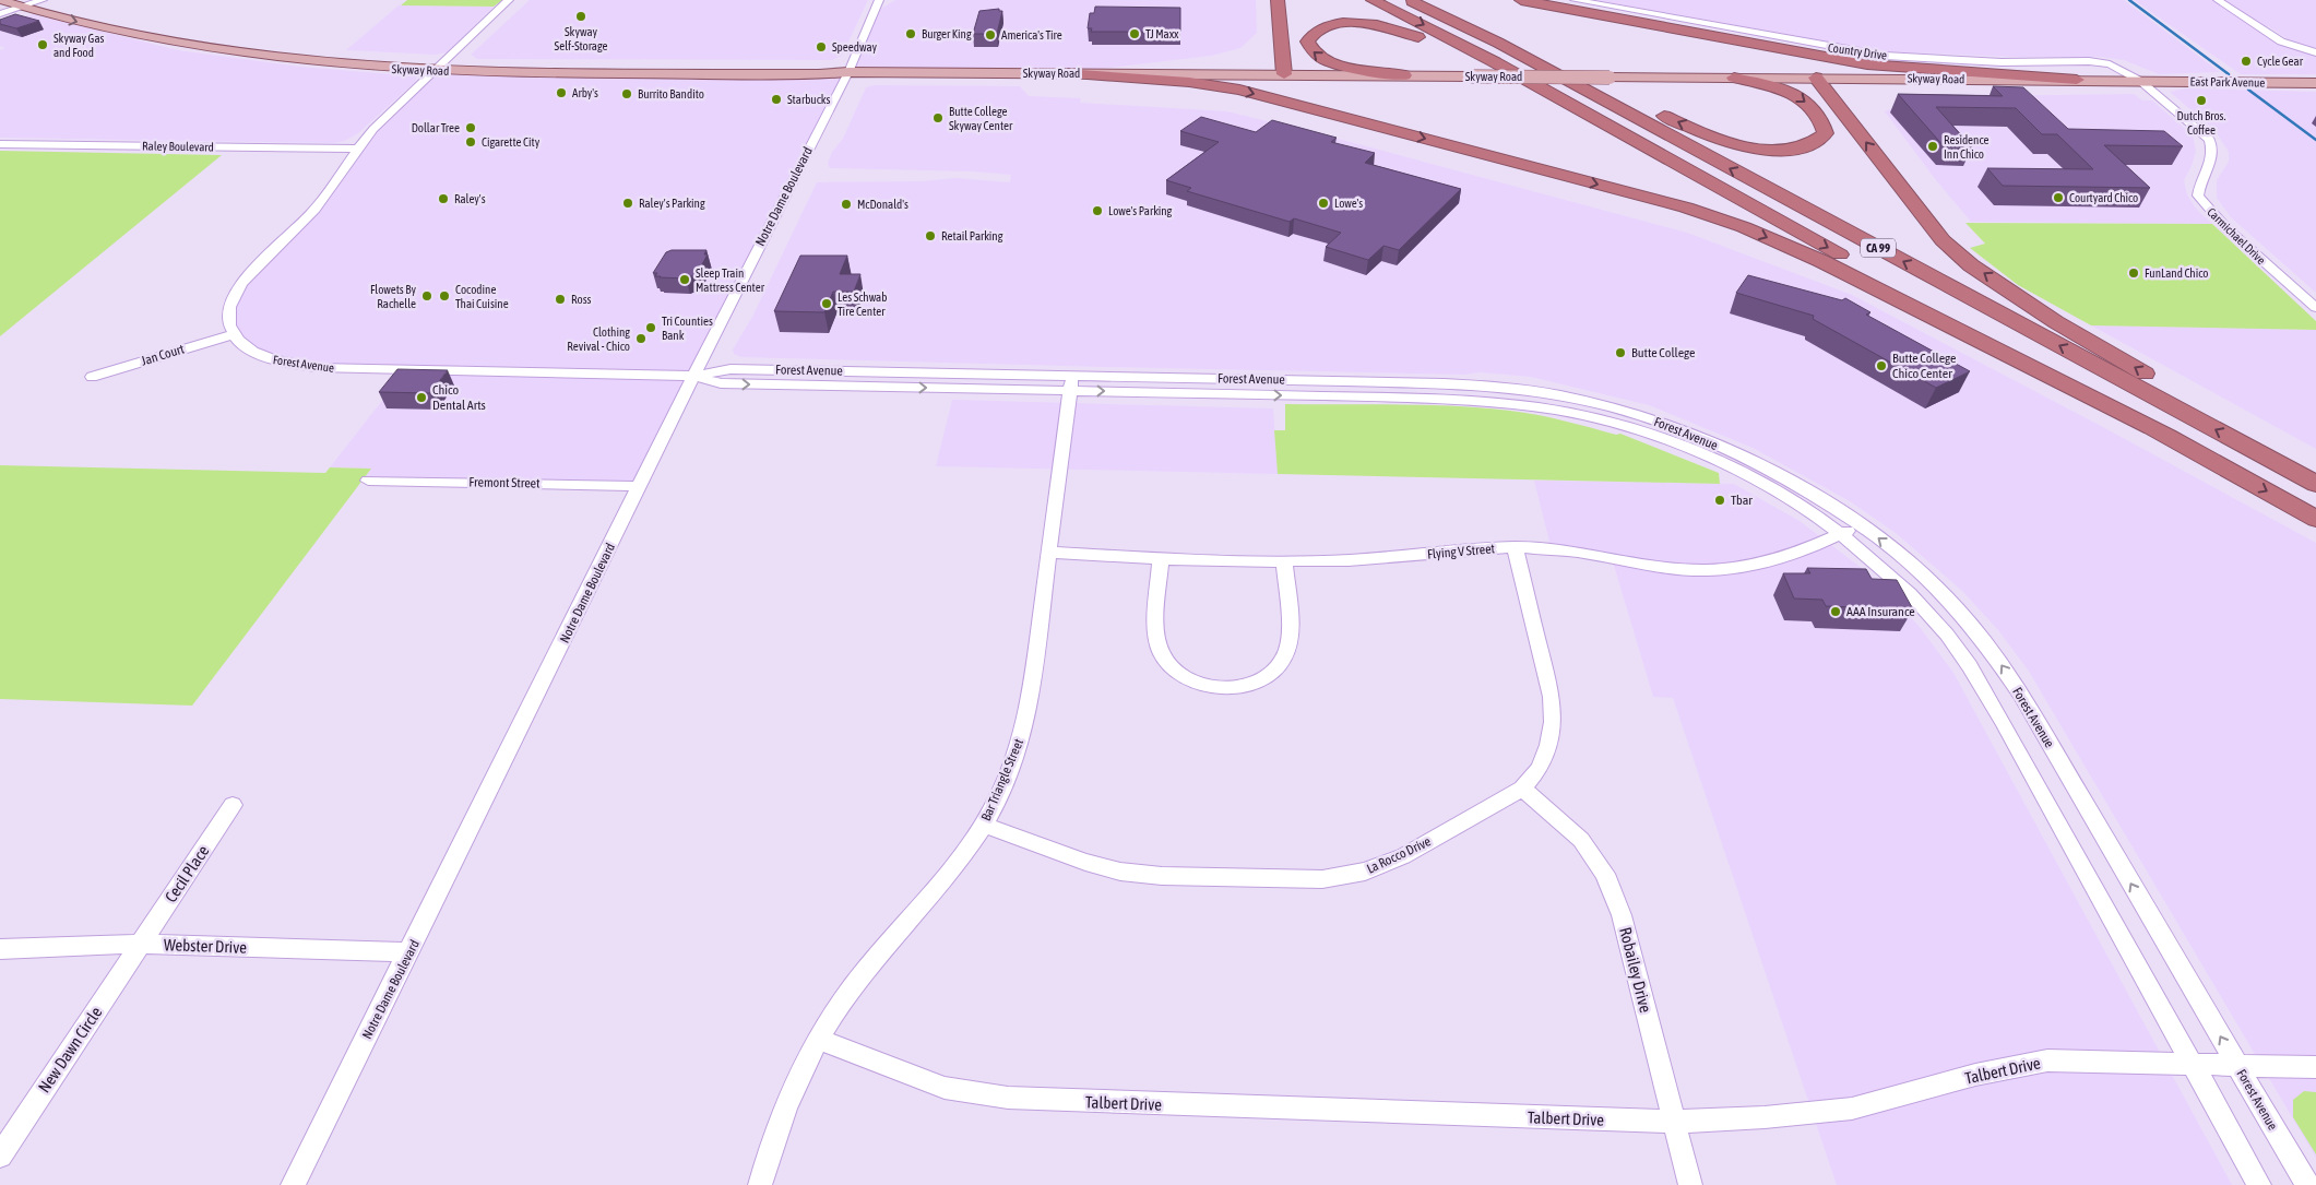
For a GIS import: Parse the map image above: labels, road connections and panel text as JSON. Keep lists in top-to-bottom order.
{
  "streets": {
    "highway": ["CA 99"],
    "main road": ["Skyway Road", "East Park Avenue"],
    "street": [
      "Country Drive",
      "Raley Boulevard",
      "Notre Dame Boulevard",
      "Carmichael Drive",
      "Jan Court",
      "Forest Avenue",
      "Fremont Street",
      "Flying V Street",
      "Bar Triangle Street",
      "La Rocco Drive",
      "Cecil Place",
      "Webster Drive",
      "Robailey Drive",
      "New Dawn Circle",
      "Talbert Drive"
    ]
  },
  "crossings": [
    ["Country Drive", "Skyway Road"],
    ["Country Drive", "East Park Avenue"],
    ["Country Drive", "Carmichael Drive"],
    ["Skyway Road", "East Park Avenue"],
    ["Skyway Road", "Notre Dame Boulevard"],
    ["Skyway Road", "Carmichael Drive"],
    ["East Park Avenue", "Carmichael Drive"],
    ["Notre Dame Boulevard", "Forest Avenue"],
    ["Notre Dame Boulevard", "Fremont Street"],
    ["Notre Dame Boulevard", "Webster Drive"],
    ["Jan Court", "Forest Avenue"],
    ["Forest Avenue", "Flying V Street"],
    ["Forest Avenue", "Bar Triangle Street"],
    ["Forest Avenue", "Talbert Drive"],
    ["Flying V Street", "Bar Triangle Street"],
    ["Flying V Street", "La Rocco Drive"],
    ["Bar Triangle Street", "La Rocco Drive"],
    ["Bar Triangle Street", "Talbert Drive"],
    ["La Rocco Drive", "Robailey Drive"],
    ["Cecil Place", "Webster Drive"],
    ["Cecil Place", "New Dawn Circle"],
    ["Webster Drive", "New Dawn Circle"],
    ["Robailey Drive", "Talbert Drive"]
  ],
  "places": [
    "Skyway Self-Storage",
    "Burger King",
    "TJ Maxx",
    "America's Tire",
    "Skyway Gas and Food",
    "Speedway",
    "Cycle Gear",
    "Arby's",
    "Burrito Bandito",
    "Starbucks",
    "Dutch Bros. Coffee",
    "Butte College Skyway Center",
    "Dollar Tree",
    "Cigarette City",
    "Residence Inn Chico",
    "Courtyard Chico",
    "Raley's",
    "Raley's Parking",
    "Lowe's",
    "McDonald's",
    "Lowe's Parking",
    "Retail Parking",
    "FunLand Chico",
    "Sleep Train Mattress Center",
    "Flowets By Rachelle",
    "Cocodine Thai Cuisine",
    "Ross",
    "Les Schwab Tire Center",
    "Tri Counties Bank",
    "Clothing Revival - Chico",
    "Butte College",
    "Butte College Chico Center",
    "Chico Dental Arts",
    "Tbar",
    "AAA Insurance"
  ]
}
